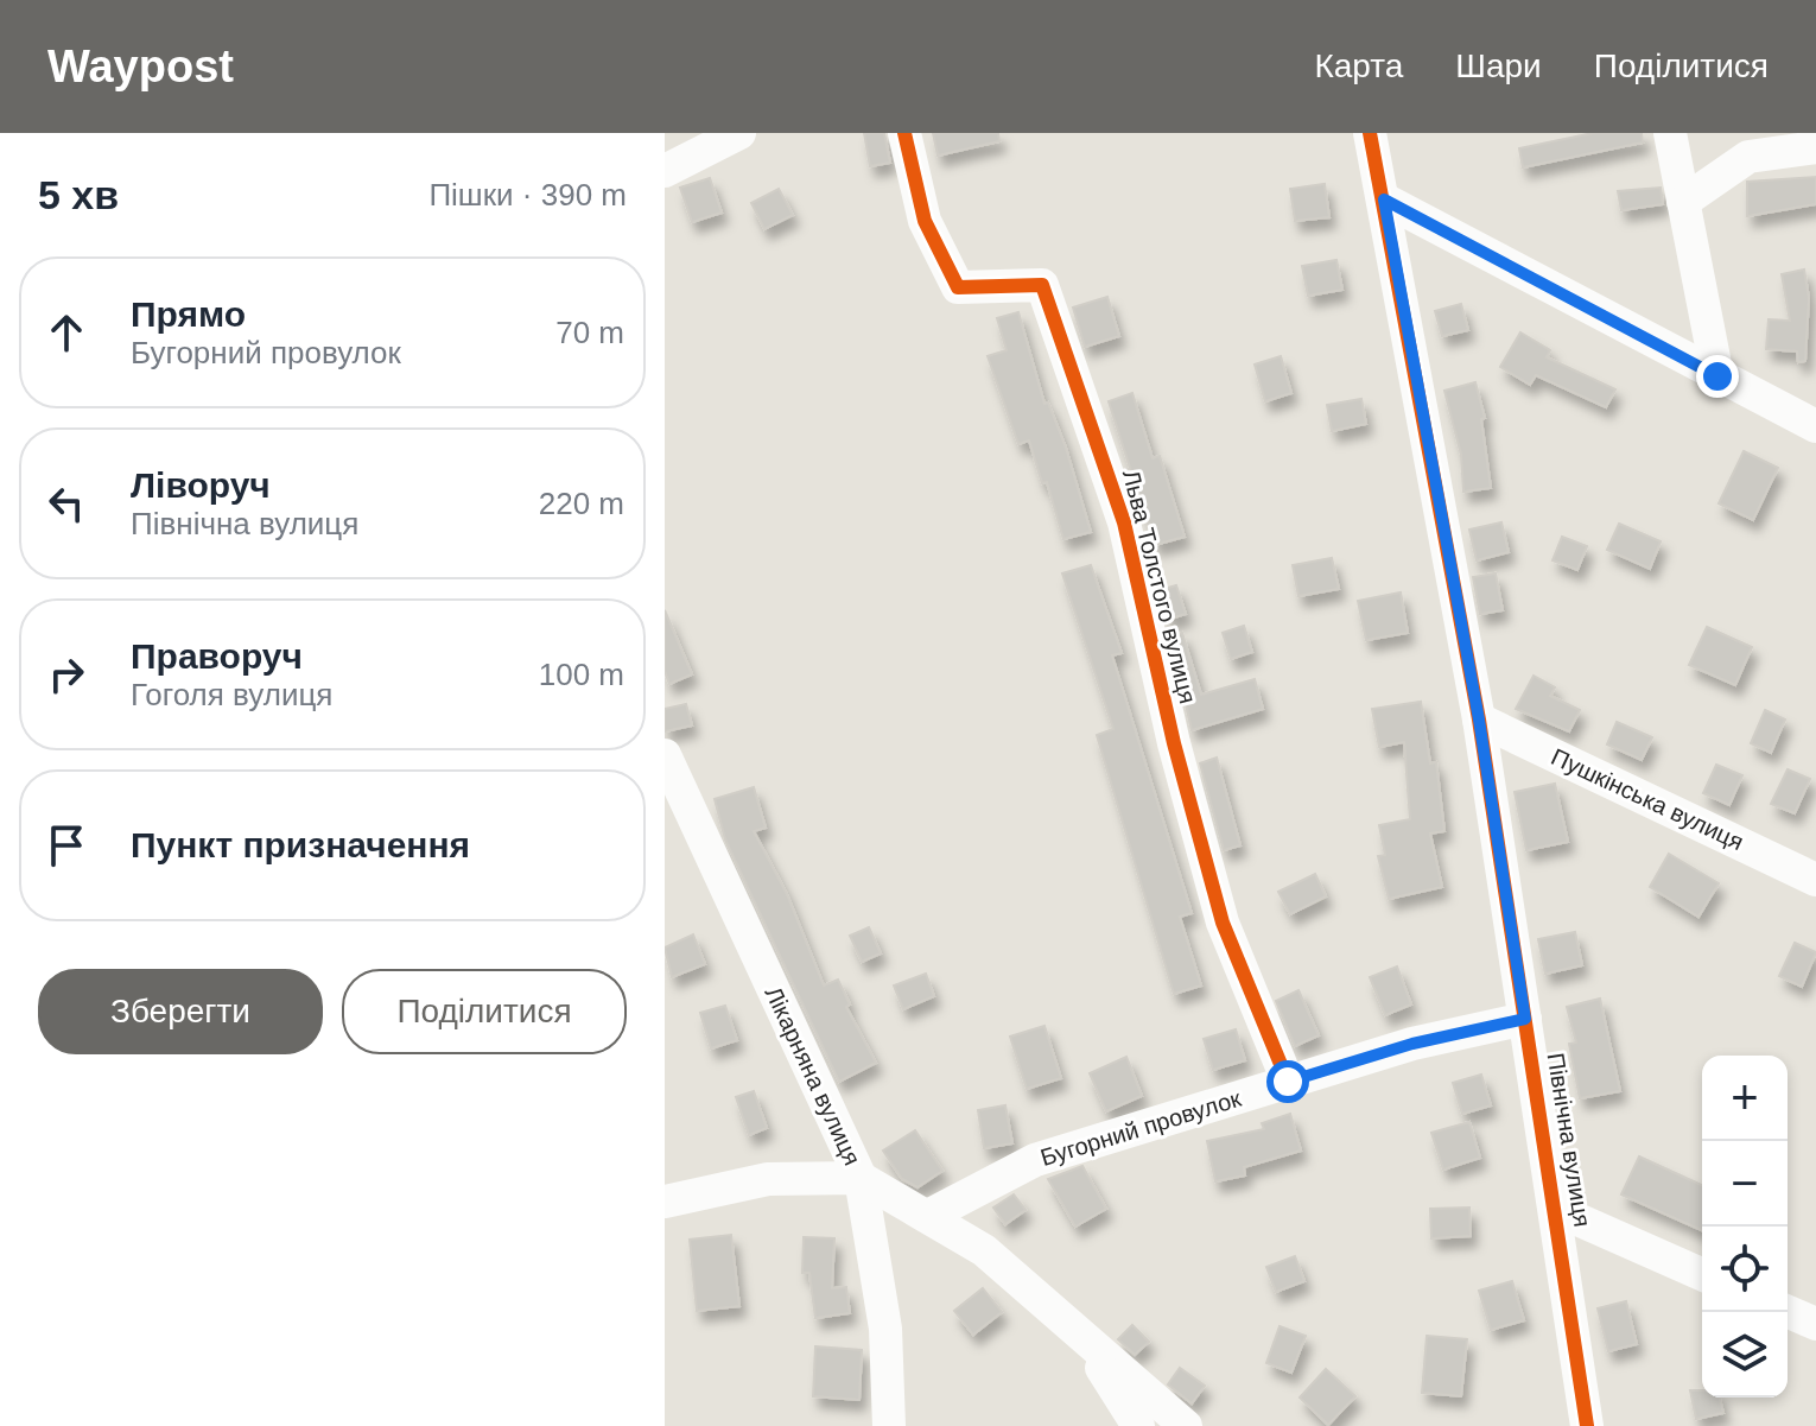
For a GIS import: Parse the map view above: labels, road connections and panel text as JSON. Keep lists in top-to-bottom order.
{
  "streets": {
    "street": [
      "Льва Толстого вулиця",
      "Пушкінська вулиця",
      "Лікарняна вулиця",
      "Бугорний провулок",
      "Північна вулиця"
    ]
  },
  "crossings": [
    ["Льва Толстого вулиця", "Бугорний провулок"],
    ["Пушкінська вулиця", "Північна вулиця"],
    ["Лікарняна вулиця", "Бугорний провулок"],
    ["Бугорний провулок", "Північна вулиця"]
  ],
  "page": {
    "header": "Waypost",
    "nav": ["Карта", "Шари", "Поділитися"],
    "heading": ["5 хв", "Пішки · 390 m"],
    "list": [
      ["Прямо", "Бугорний провулок", "70 m"],
      ["Ліворуч", "Північна вулиця", "220 m"],
      ["Праворуч", "Гоголя вулиця", "100 m"],
      "Пункт призначення"
    ],
    "buttons": ["Зберегти", "Поділитися"],
    "map_buttons": ["+", "−"]
  }
}
